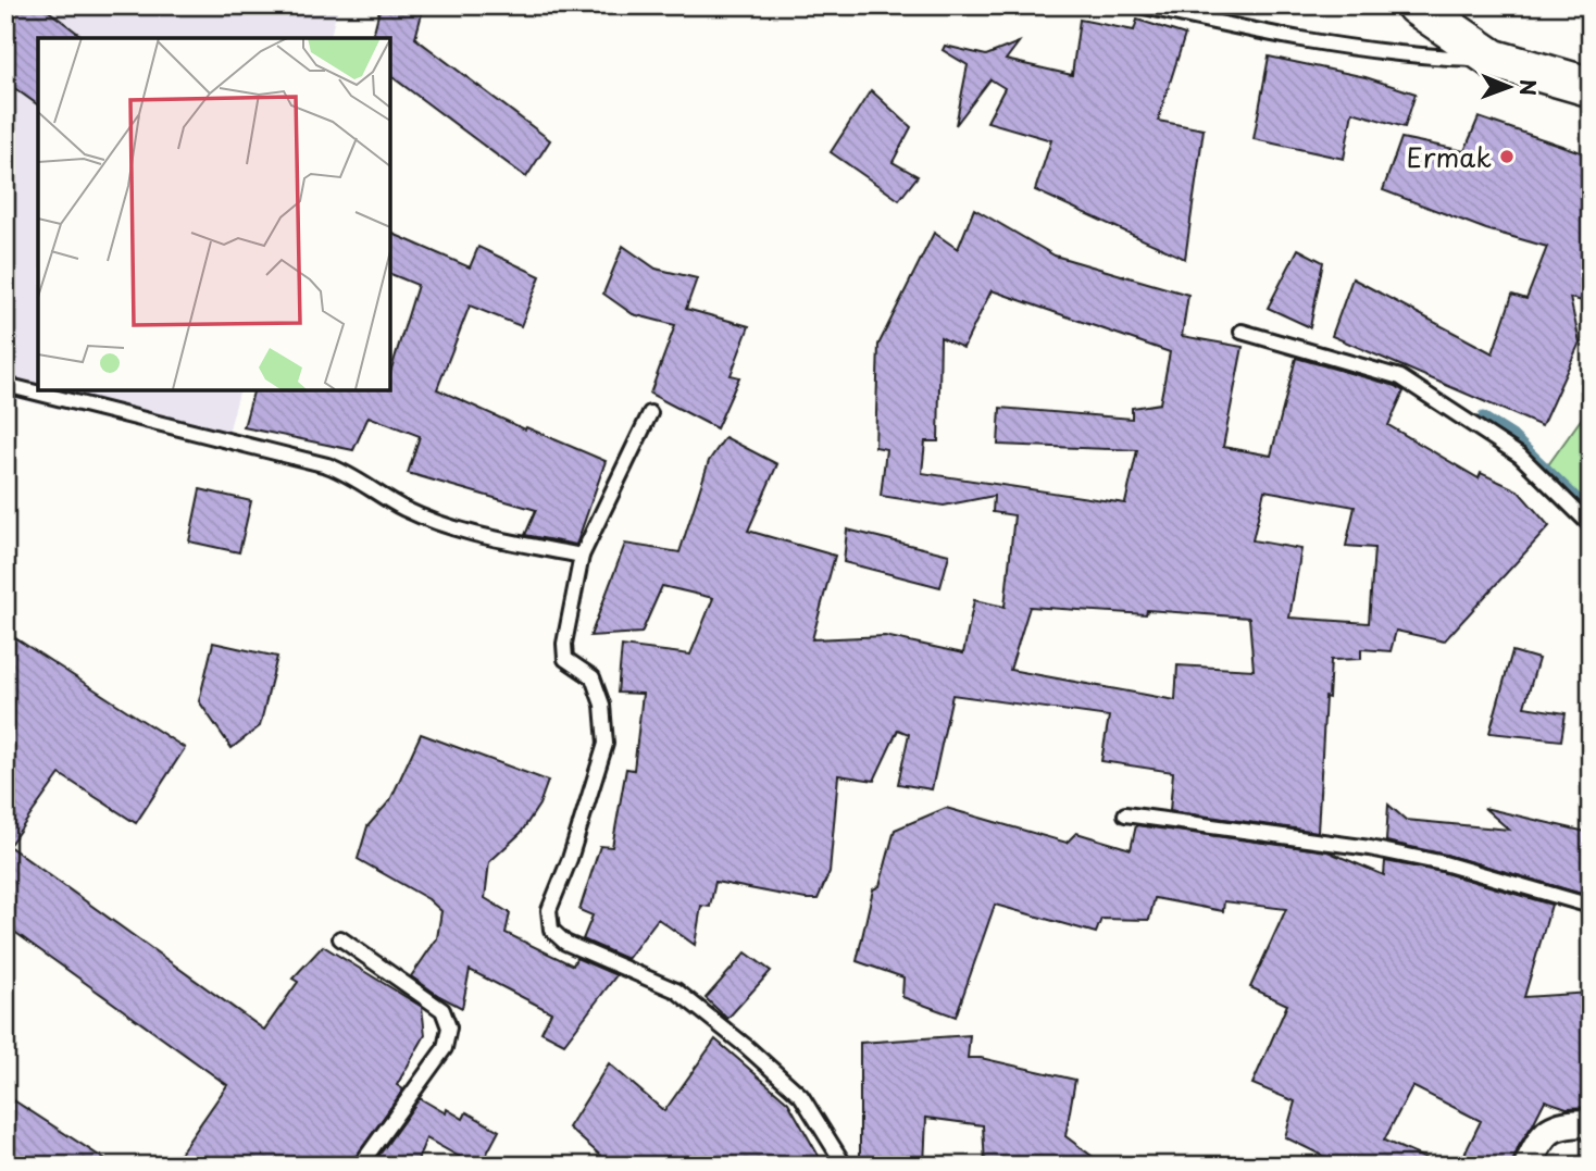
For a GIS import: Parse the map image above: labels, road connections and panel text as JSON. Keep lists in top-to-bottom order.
{
  "places": ["Ermak"],
  "north": "right"
}
